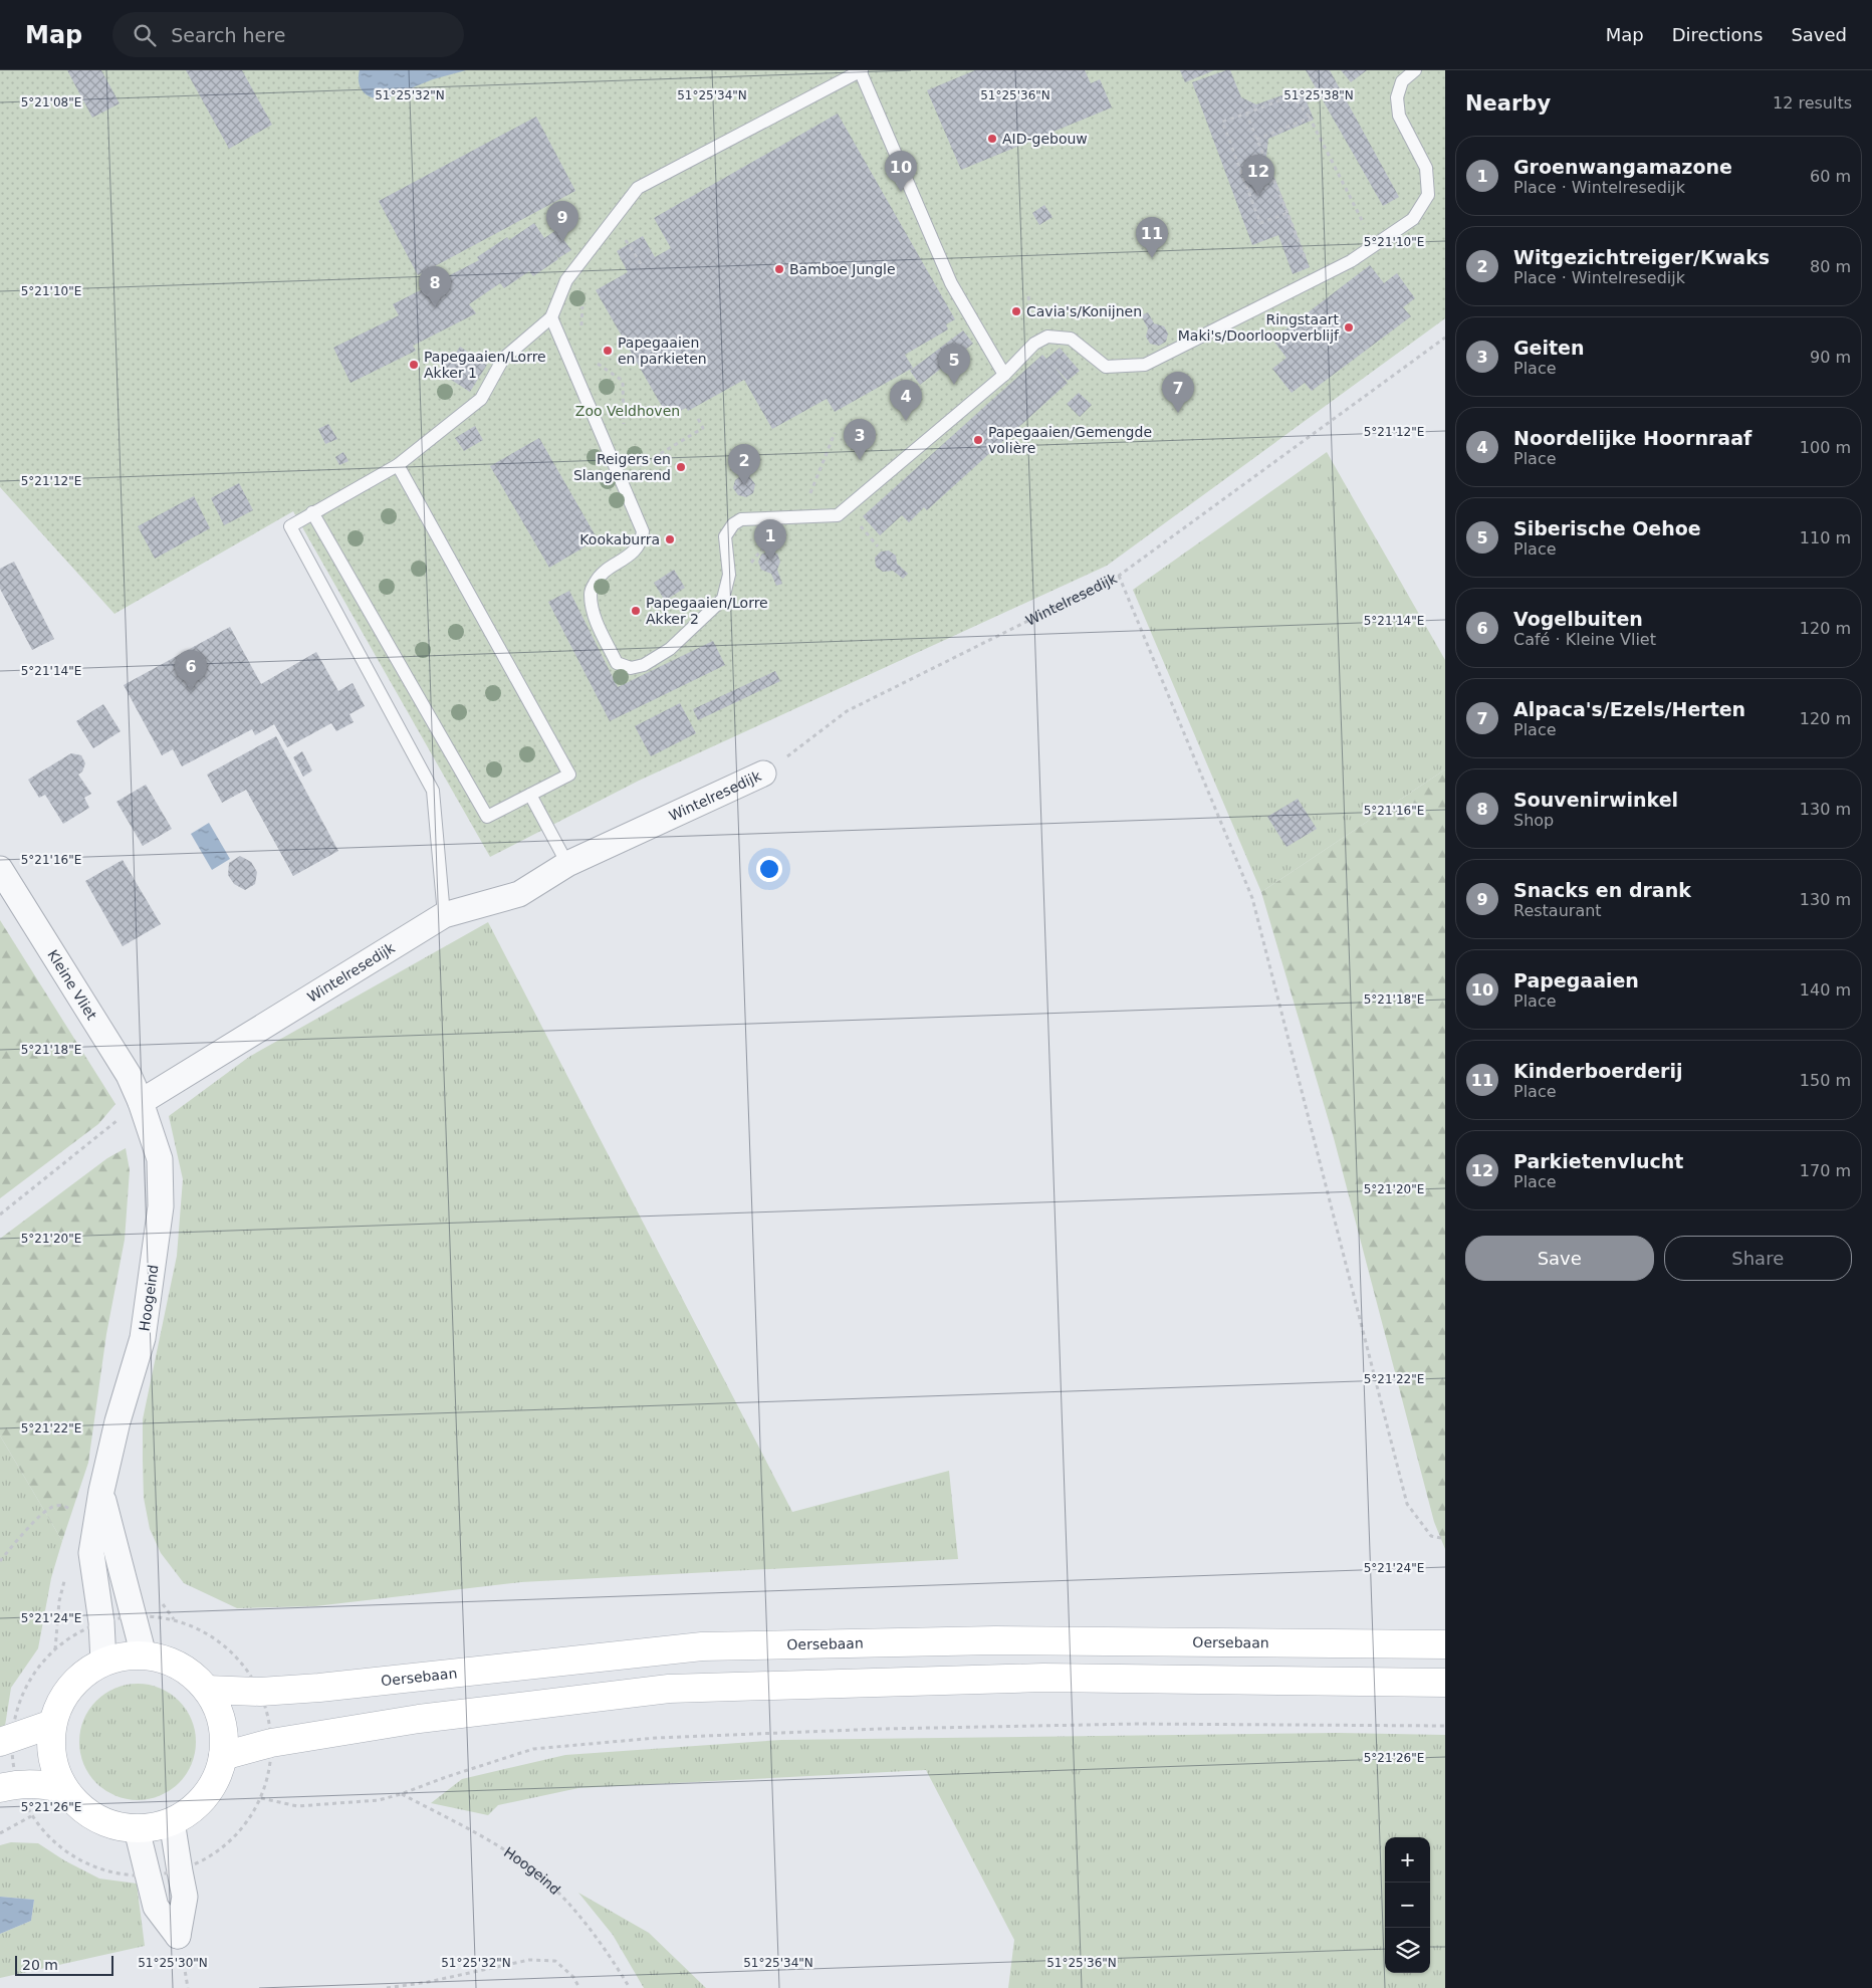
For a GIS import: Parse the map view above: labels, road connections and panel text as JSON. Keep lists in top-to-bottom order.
{
  "streets": {
    "main road": ["Oersebaan"],
    "street": ["Wintelresedijk", "Kleine Vliet", "Hoogeind"]
  },
  "crossings": [
    ["Wintelresedijk", "Kleine Vliet"],
    ["Wintelresedijk", "Hoogeind"],
    ["Kleine Vliet", "Hoogeind"],
    ["Hoogeind", "Oersebaan"]
  ],
  "parks": ["Zoo Veldhoven"],
  "places": [
    "AID-gebouw",
    "Bamboe Jungle",
    "Cavia's/Konijnen",
    "Ringstaart Maki's/Doorloopverblijf",
    "Papegaaien en parkieten",
    "Papegaaien/Lorre Akker 1",
    "Papegaaien/Gemengde volière",
    "Reigers en Slangenarend",
    "Kookaburra",
    "Papegaaien/Lorre Akker 2"
  ],
  "scale_bar": "20 m",
  "page": {
    "header": "Map",
    "search": "Search here",
    "nav": ["Map", "Directions", "Saved"],
    "heading": ["Nearby", "12 results"],
    "list": [
      {
        "mark": "1",
        "name": "Groenwangamazone",
        "note": "Place · Wintelresedijk",
        "value": "60 m"
      },
      {
        "mark": "2",
        "name": "Witgezichtreiger/Kwaks",
        "note": "Place · Wintelresedijk",
        "value": "80 m"
      },
      {
        "mark": "3",
        "name": "Geiten",
        "note": "Place",
        "value": "90 m"
      },
      {
        "mark": "4",
        "name": "Noordelijke Hoornraaf",
        "note": "Place",
        "value": "100 m"
      },
      {
        "mark": "5",
        "name": "Siberische Oehoe",
        "note": "Place",
        "value": "110 m"
      },
      {
        "mark": "6",
        "name": "Vogelbuiten",
        "note": "Café · Kleine Vliet",
        "value": "120 m"
      },
      {
        "mark": "7",
        "name": "Alpaca's/Ezels/Herten",
        "note": "Place",
        "value": "120 m"
      },
      {
        "mark": "8",
        "name": "Souvenirwinkel",
        "note": "Shop",
        "value": "130 m"
      },
      {
        "mark": "9",
        "name": "Snacks en drank",
        "note": "Restaurant",
        "value": "130 m"
      },
      {
        "mark": "10",
        "name": "Papegaaien",
        "note": "Place",
        "value": "140 m"
      },
      {
        "mark": "11",
        "name": "Kinderboerderij",
        "note": "Place",
        "value": "150 m"
      },
      {
        "mark": "12",
        "name": "Parkietenvlucht",
        "note": "Place",
        "value": "170 m"
      }
    ],
    "pins": [
      "10",
      "12",
      "9",
      "11",
      "8",
      "5",
      "7",
      "4",
      "3",
      "2",
      "1",
      "6"
    ],
    "buttons": ["Save", "Share"],
    "map_buttons": ["+", "−"],
    "scale": "20 m"
  },
  "coordinates": [
    "51°25'32\"N",
    "51°25'34\"N",
    "51°25'36\"N",
    "51°25'38\"N",
    "5°21'08\"E",
    "5°21'10\"E",
    "5°21'12\"E",
    "5°21'14\"E",
    "5°21'16\"E",
    "5°21'18\"E",
    "5°21'20\"E",
    "5°21'22\"E",
    "5°21'24\"E",
    "5°21'26\"E",
    "51°25'30\"N"
  ]
}
